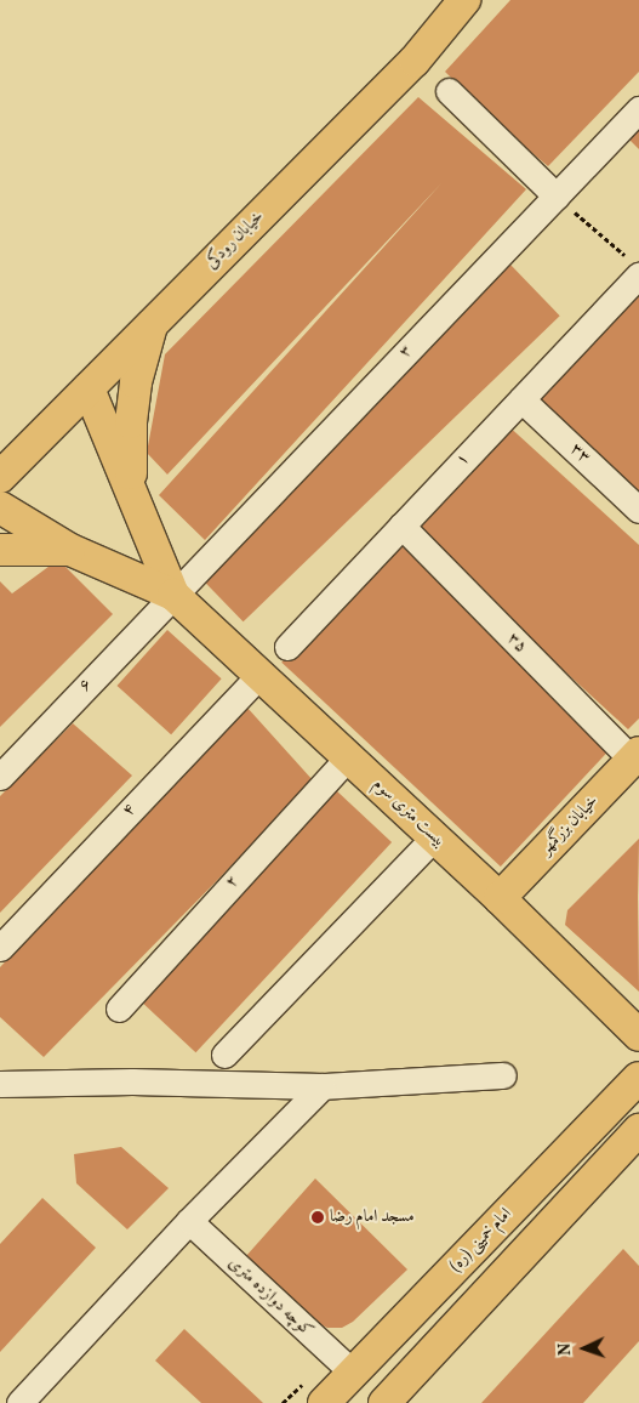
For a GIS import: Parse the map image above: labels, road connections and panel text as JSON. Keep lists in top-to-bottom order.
{
  "streets": {
    "main road": [
      "خیابان رودکی",
      "بیست متری سوم",
      "خیابان بزرگمهر",
      "امام خمینی (ره)"
    ],
    "street": [
      "۳",
      "۳۳",
      "۱",
      "۳۵",
      "۶",
      "۴",
      "۲",
      "کوچه دوازده متری"
    ]
  },
  "crossings": [
    ["خیابان رودکی", "بیست متری سوم"],
    ["۳", "۶"],
    ["۳", "بیست متری سوم"],
    ["۳۳", "۱"],
    ["۱", "۳۵"],
    ["۳۵", "خیابان بزرگمهر"],
    ["۶", "بیست متری سوم"],
    ["۴", "بیست متری سوم"],
    ["بیست متری سوم", "خیابان بزرگمهر"],
    ["بیست متری سوم", "۲"],
    ["امام خمینی (ره)", "کوچه دوازده متری"]
  ],
  "places": ["مسجد امام رضا"],
  "north": "left"
}
